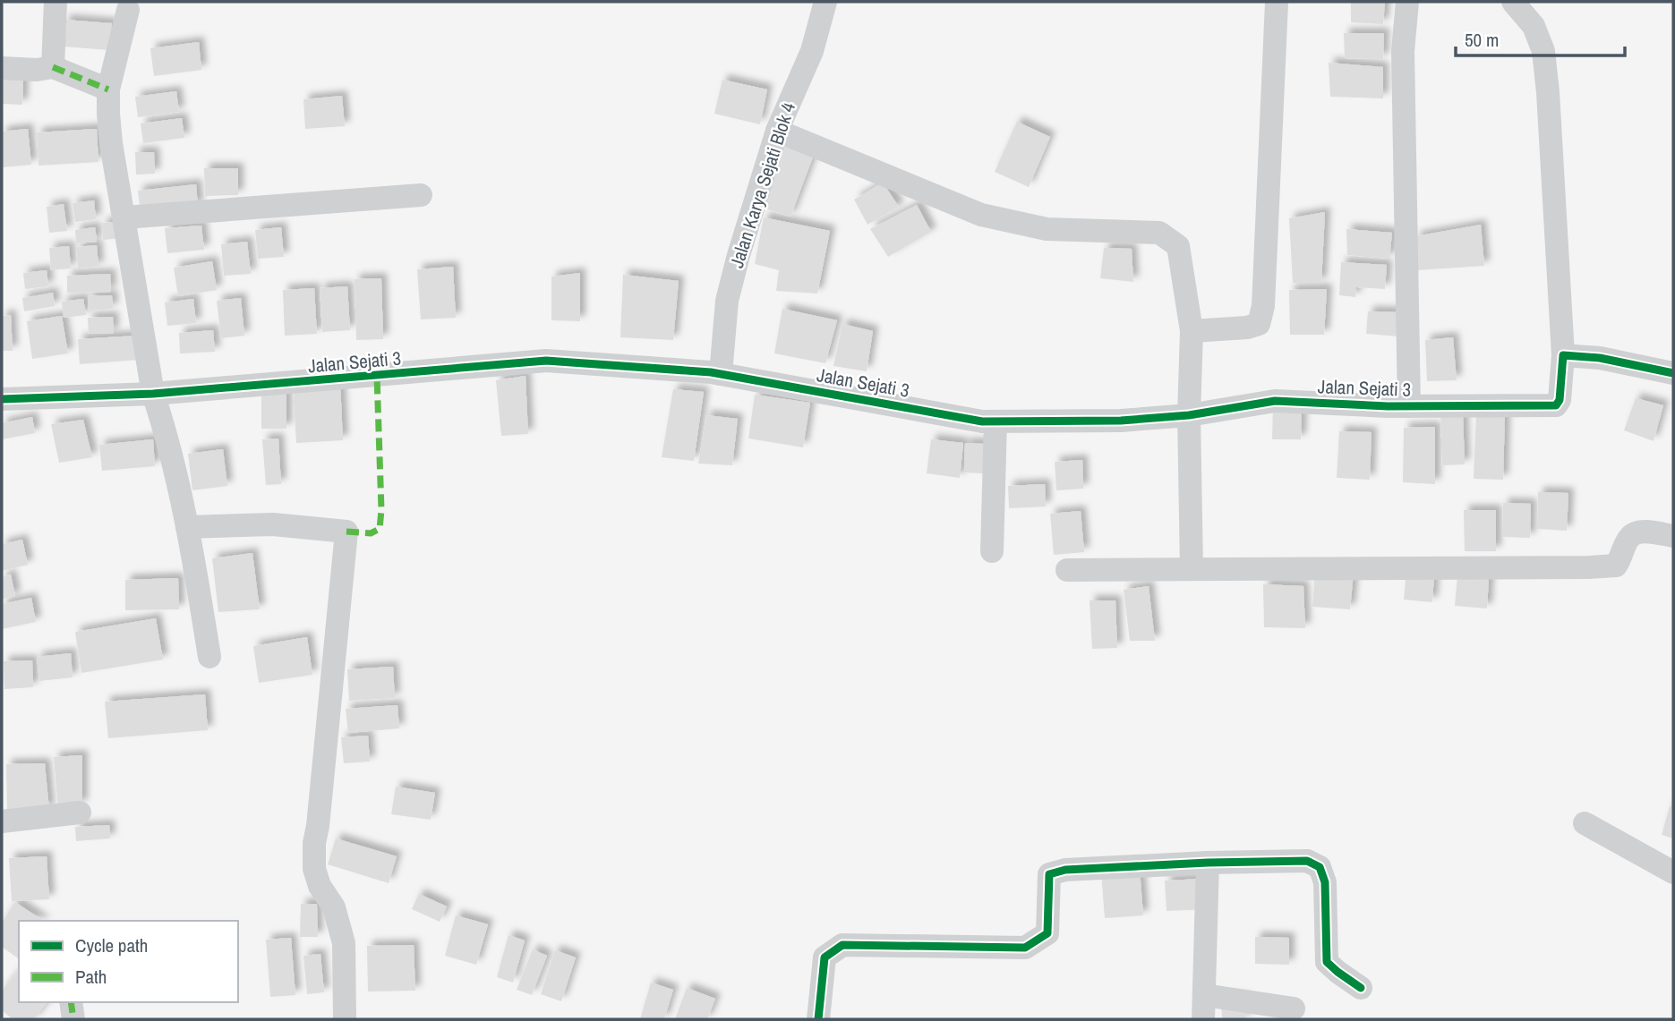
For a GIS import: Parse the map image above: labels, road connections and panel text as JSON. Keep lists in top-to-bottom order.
{
  "streets": {
    "street": ["Jalan Karya Sejati Blok 4", "Jalan Sejati 3"]
  },
  "crossings": [
    ["Jalan Karya Sejati Blok 4", "Jalan Sejati 3"]
  ],
  "legend": ["Cycle path", "Path"],
  "scale_bar": "50 m"
}
